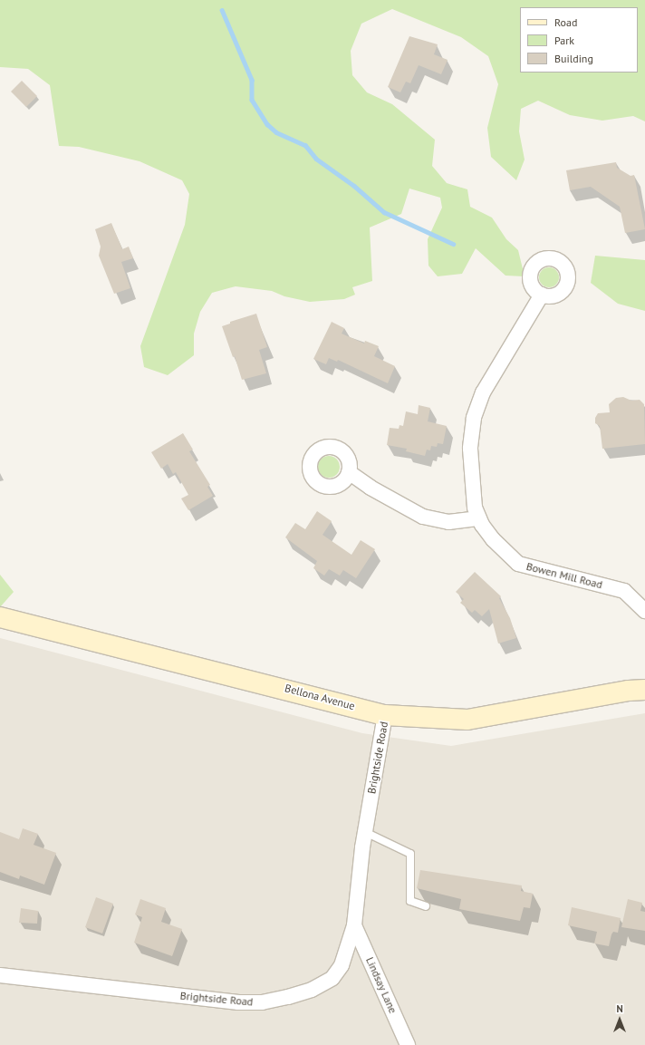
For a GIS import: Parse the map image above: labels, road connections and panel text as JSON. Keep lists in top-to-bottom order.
{
  "streets": {
    "main road": ["Bellona Avenue"],
    "street": ["Bowen Mill Road", "Brightside Road", "Lindsay Lane"]
  },
  "crossings": [
    ["Bellona Avenue", "Brightside Road"],
    ["Brightside Road", "Lindsay Lane"]
  ],
  "legend": ["Road", "Park", "Building"],
  "north": "top"
}
